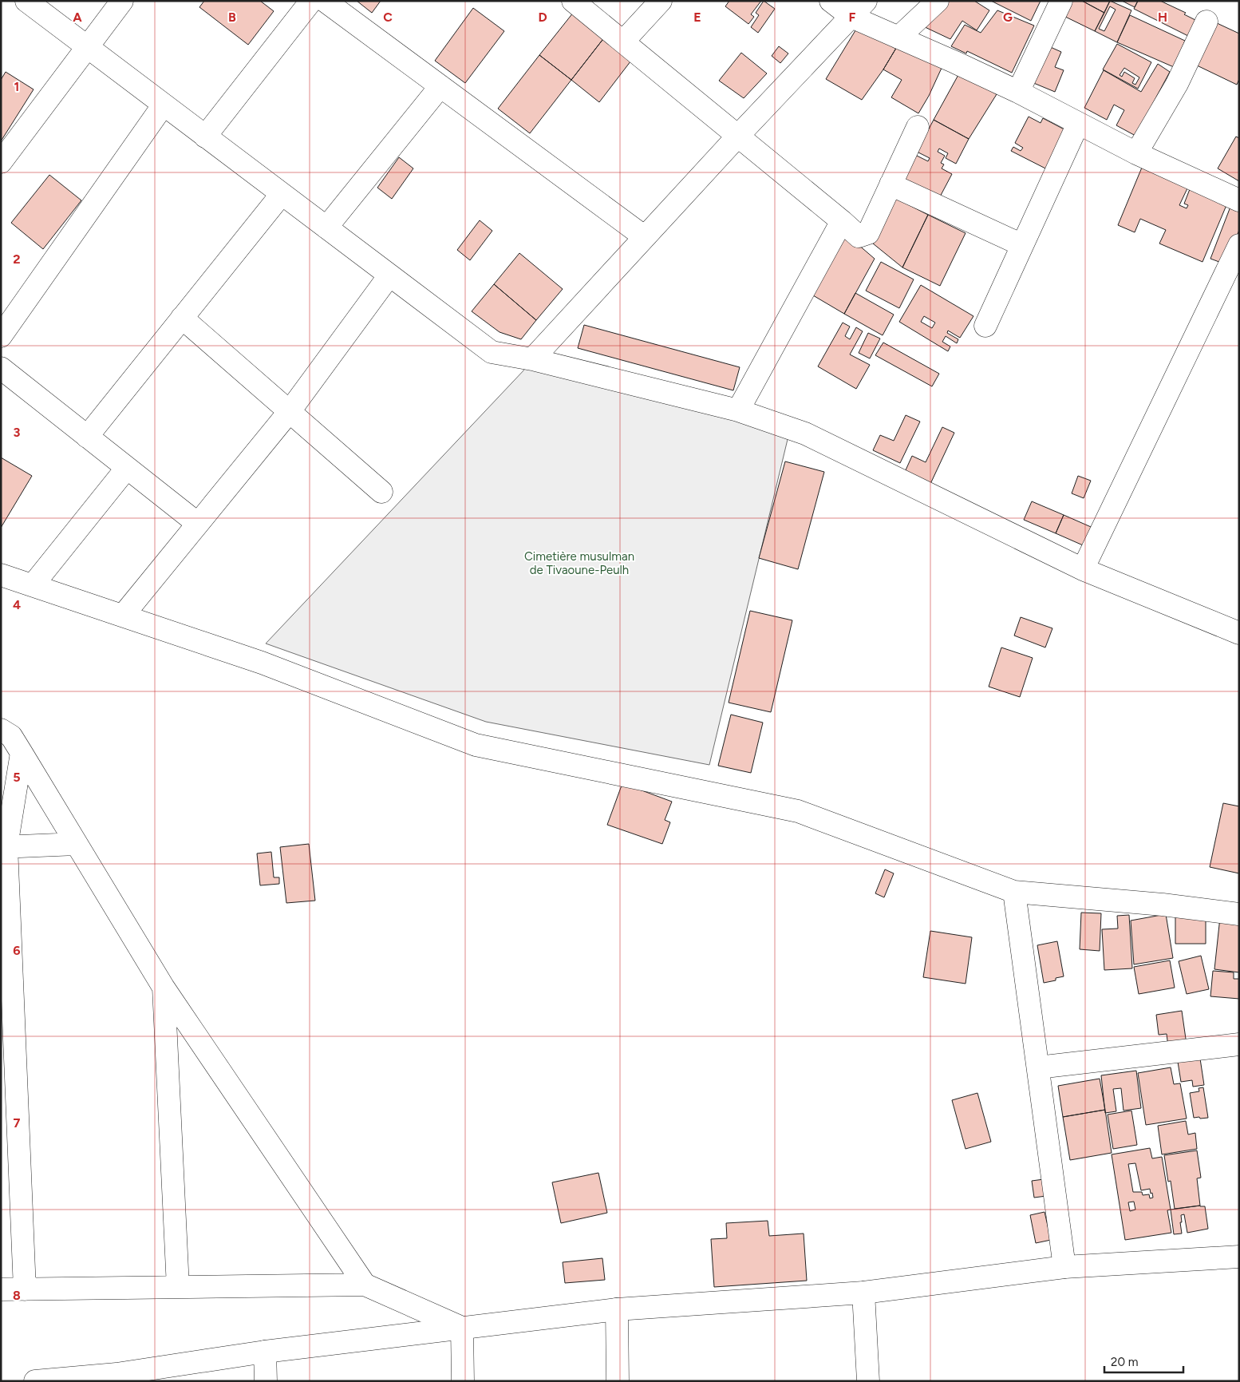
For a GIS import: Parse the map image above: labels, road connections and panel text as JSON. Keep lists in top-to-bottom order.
{
  "parks": ["Cimetière musulman de Tivaoune-Peulh"],
  "scale_bar": "20 m",
  "grid": {
    "columns": [
      "A",
      "B",
      "C",
      "D",
      "E",
      "F",
      "G",
      "H"
    ],
    "rows": [
      "1",
      "2",
      "3",
      "4",
      "5",
      "6",
      "7",
      "8"
    ]
  }
}
